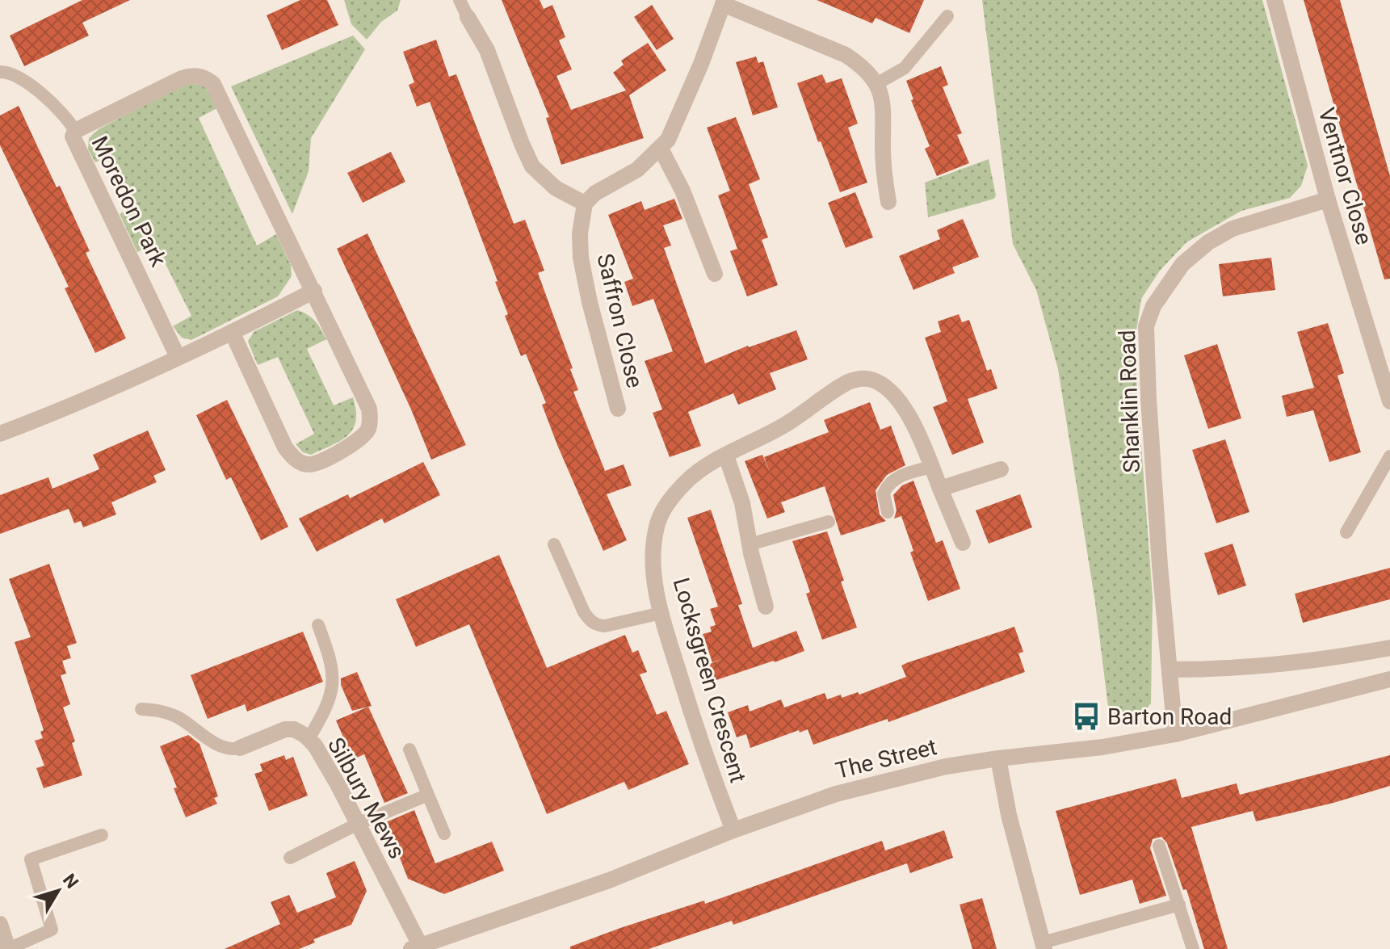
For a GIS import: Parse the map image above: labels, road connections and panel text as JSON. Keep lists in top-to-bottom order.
{
  "streets": {
    "street": [
      "Ventnor Close",
      "Moredon Park",
      "Saffron Close",
      "Shanklin Road",
      "Locksgreen Crescent",
      "The Street",
      "Silbury Mews"
    ]
  },
  "crossings": [
    ["Ventnor Close", "Shanklin Road"],
    ["Shanklin Road", "The Street"],
    ["Locksgreen Crescent", "The Street"],
    ["The Street", "Silbury Mews"]
  ],
  "places": {
    "bus stop": ["Barton Road"]
  },
  "north": "top right"
}
